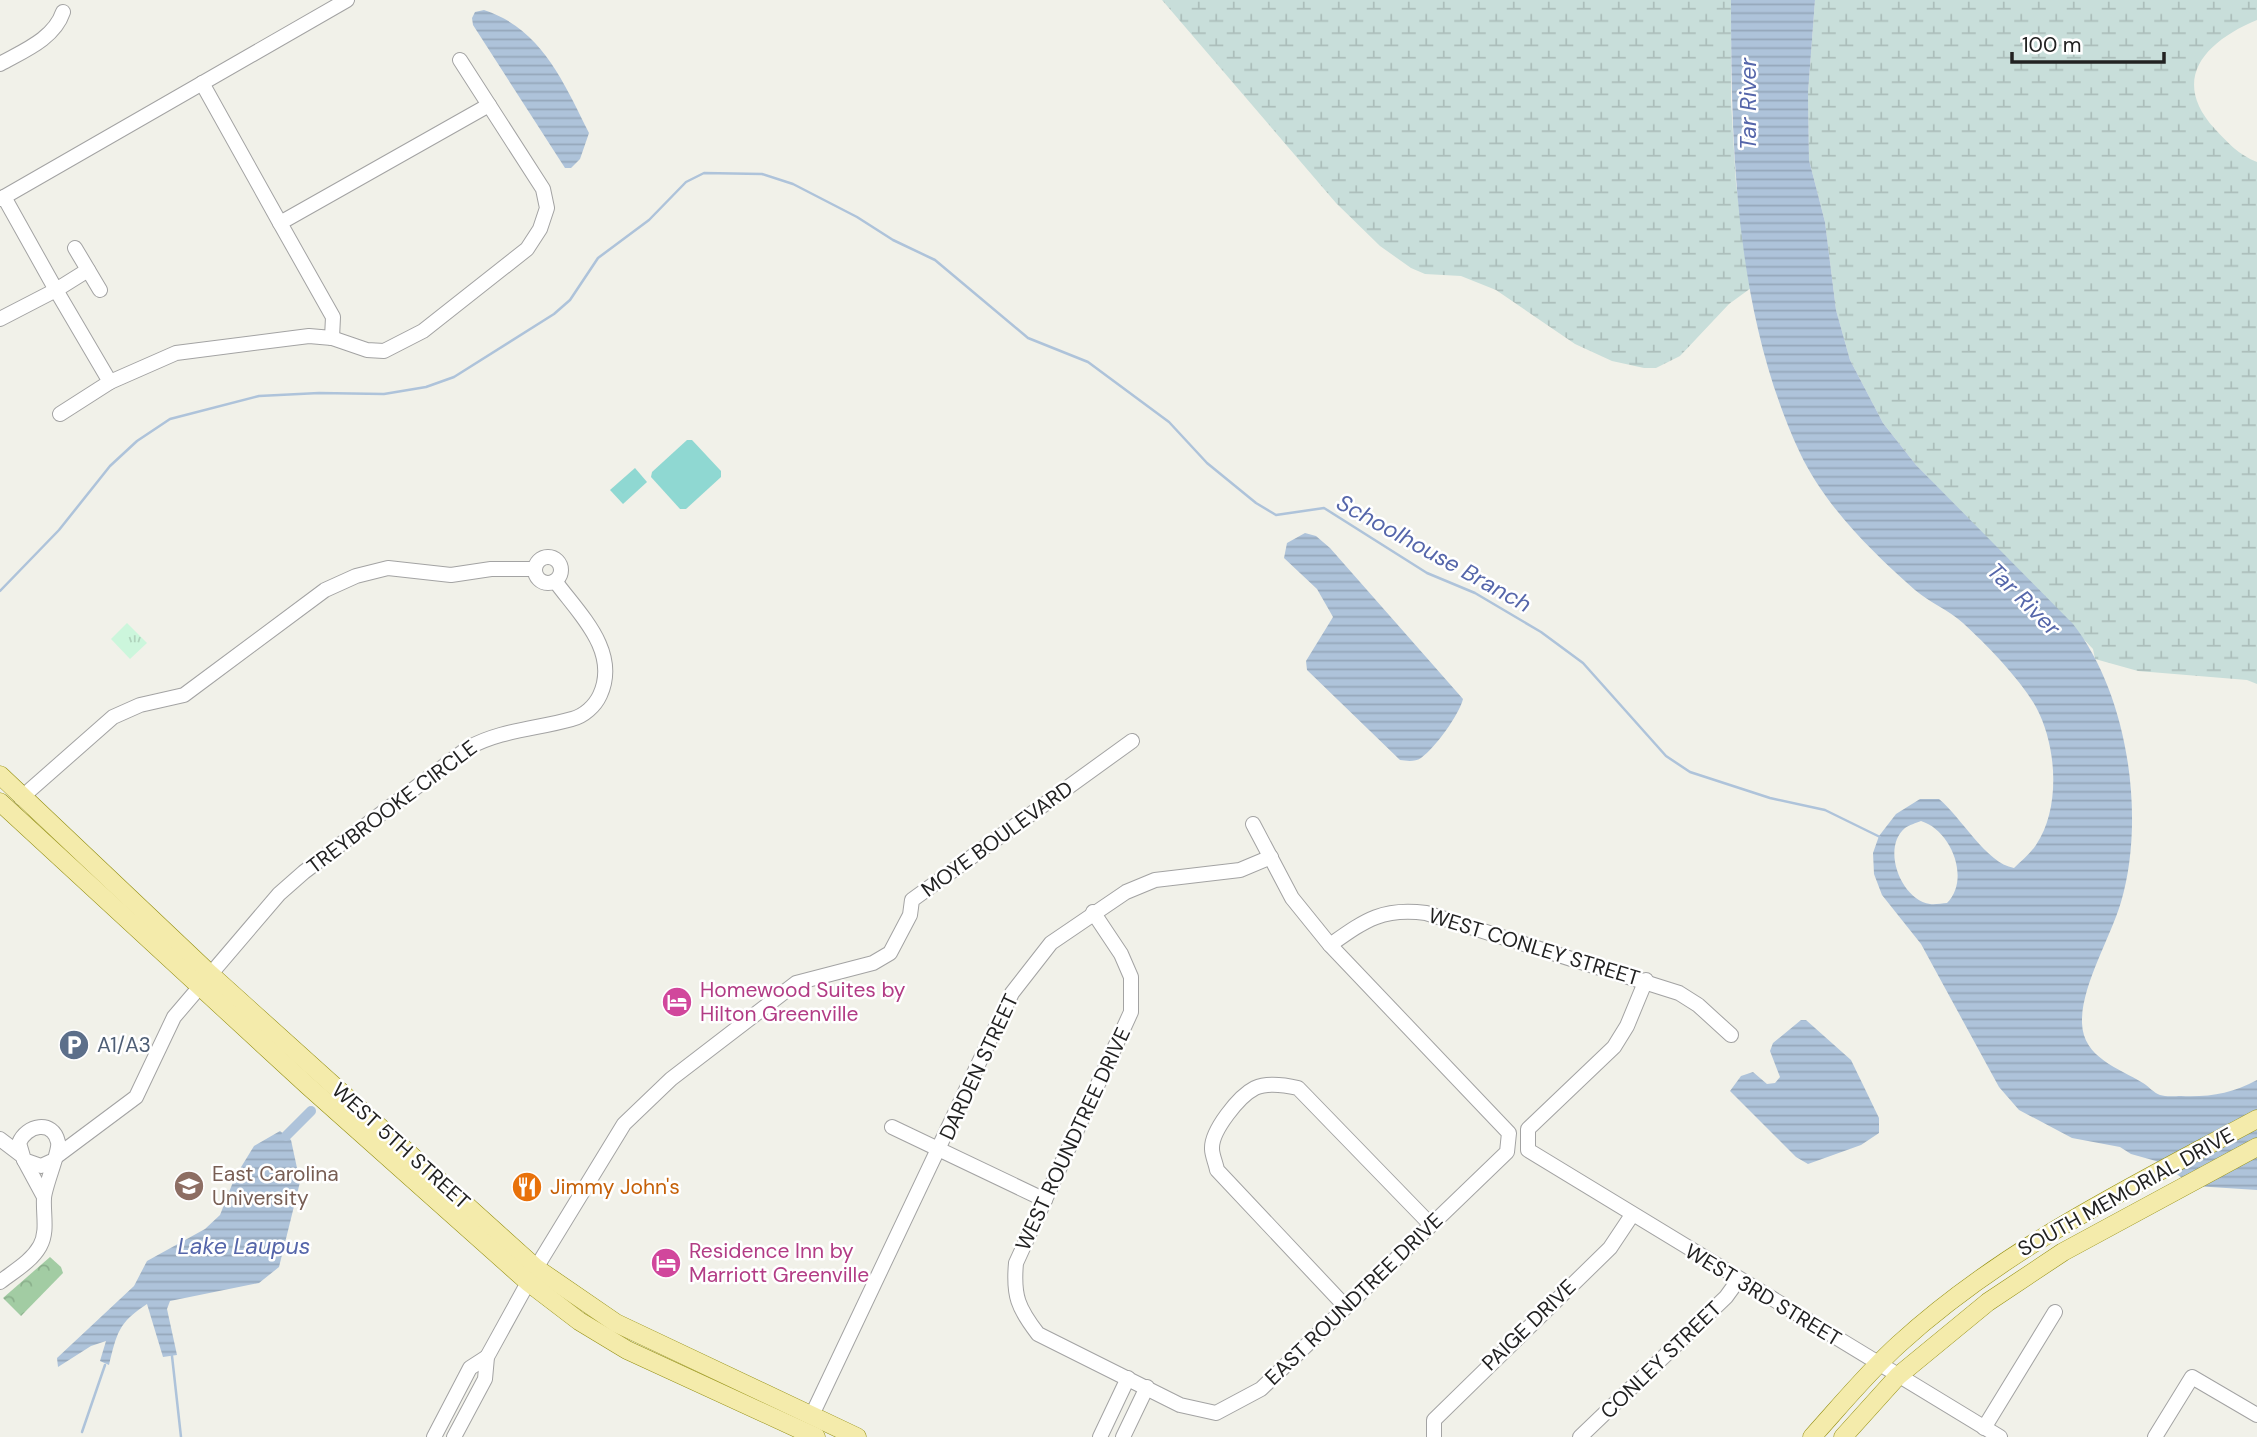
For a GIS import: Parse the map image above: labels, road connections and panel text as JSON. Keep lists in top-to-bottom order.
{
  "streets": {
    "main road": ["WEST 5TH STREET", "SOUTH MEMORIAL DRIVE"],
    "street": [
      "TREYBROOKE CIRCLE",
      "MOYE BOULEVARD",
      "WEST CONLEY STREET",
      "DARDEN STREET",
      "WEST ROUNDTREE DRIVE",
      "WEST 3RD STREET",
      "EAST ROUNDTREE DRIVE",
      "PAIGE DRIVE",
      "CONLEY STREET"
    ]
  },
  "crossings": [
    ["TREYBROOKE CIRCLE", "WEST 5TH STREET"],
    ["MOYE BOULEVARD", "WEST 5TH STREET"],
    ["WEST CONLEY STREET", "WEST 3RD STREET"],
    ["WEST CONLEY STREET", "EAST ROUNDTREE DRIVE"],
    ["DARDEN STREET", "WEST ROUNDTREE DRIVE"],
    ["DARDEN STREET", "WEST 5TH STREET"],
    ["WEST ROUNDTREE DRIVE", "EAST ROUNDTREE DRIVE"],
    ["SOUTH MEMORIAL DRIVE", "WEST 3RD STREET"],
    ["WEST 3RD STREET", "PAIGE DRIVE"],
    ["WEST 3RD STREET", "CONLEY STREET"]
  ],
  "water": ["Tar River", "Schoolhouse Branch", "Lake Laupus"],
  "places": {
    "hotel": ["Homewood Suites by Hilton Greenville", "Residence Inn by Marriott Greenville"],
    "parking": ["A1/A3"],
    "school or university": ["East Carolina University"],
    "restaurant": ["Jimmy John's"]
  },
  "scale_bar": "100 m"
}
